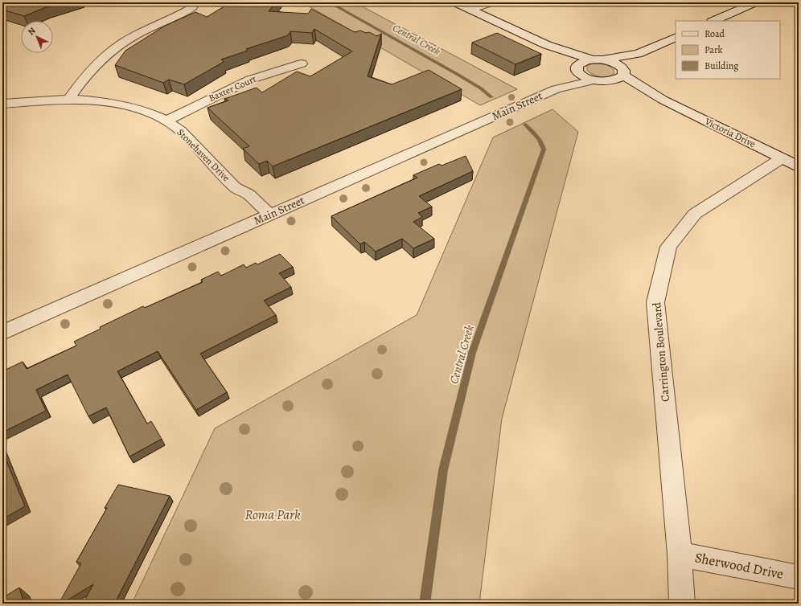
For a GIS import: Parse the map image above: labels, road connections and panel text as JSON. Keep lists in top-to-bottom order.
{
  "streets": {
    "street": [
      "Baxter Court",
      "Main Street",
      "Victoria Drive",
      "Stonehaven Drive",
      "Carrington Boulevard",
      "Sherwood Drive"
    ]
  },
  "crossings": [
    ["Baxter Court", "Stonehaven Drive"],
    ["Main Street", "Victoria Drive"],
    ["Main Street", "Stonehaven Drive"],
    ["Victoria Drive", "Carrington Boulevard"],
    ["Carrington Boulevard", "Sherwood Drive"]
  ],
  "water": ["Central Creek"],
  "parks": ["Roma Park"],
  "legend": ["Road", "Park", "Building"],
  "north": "top left"
}
